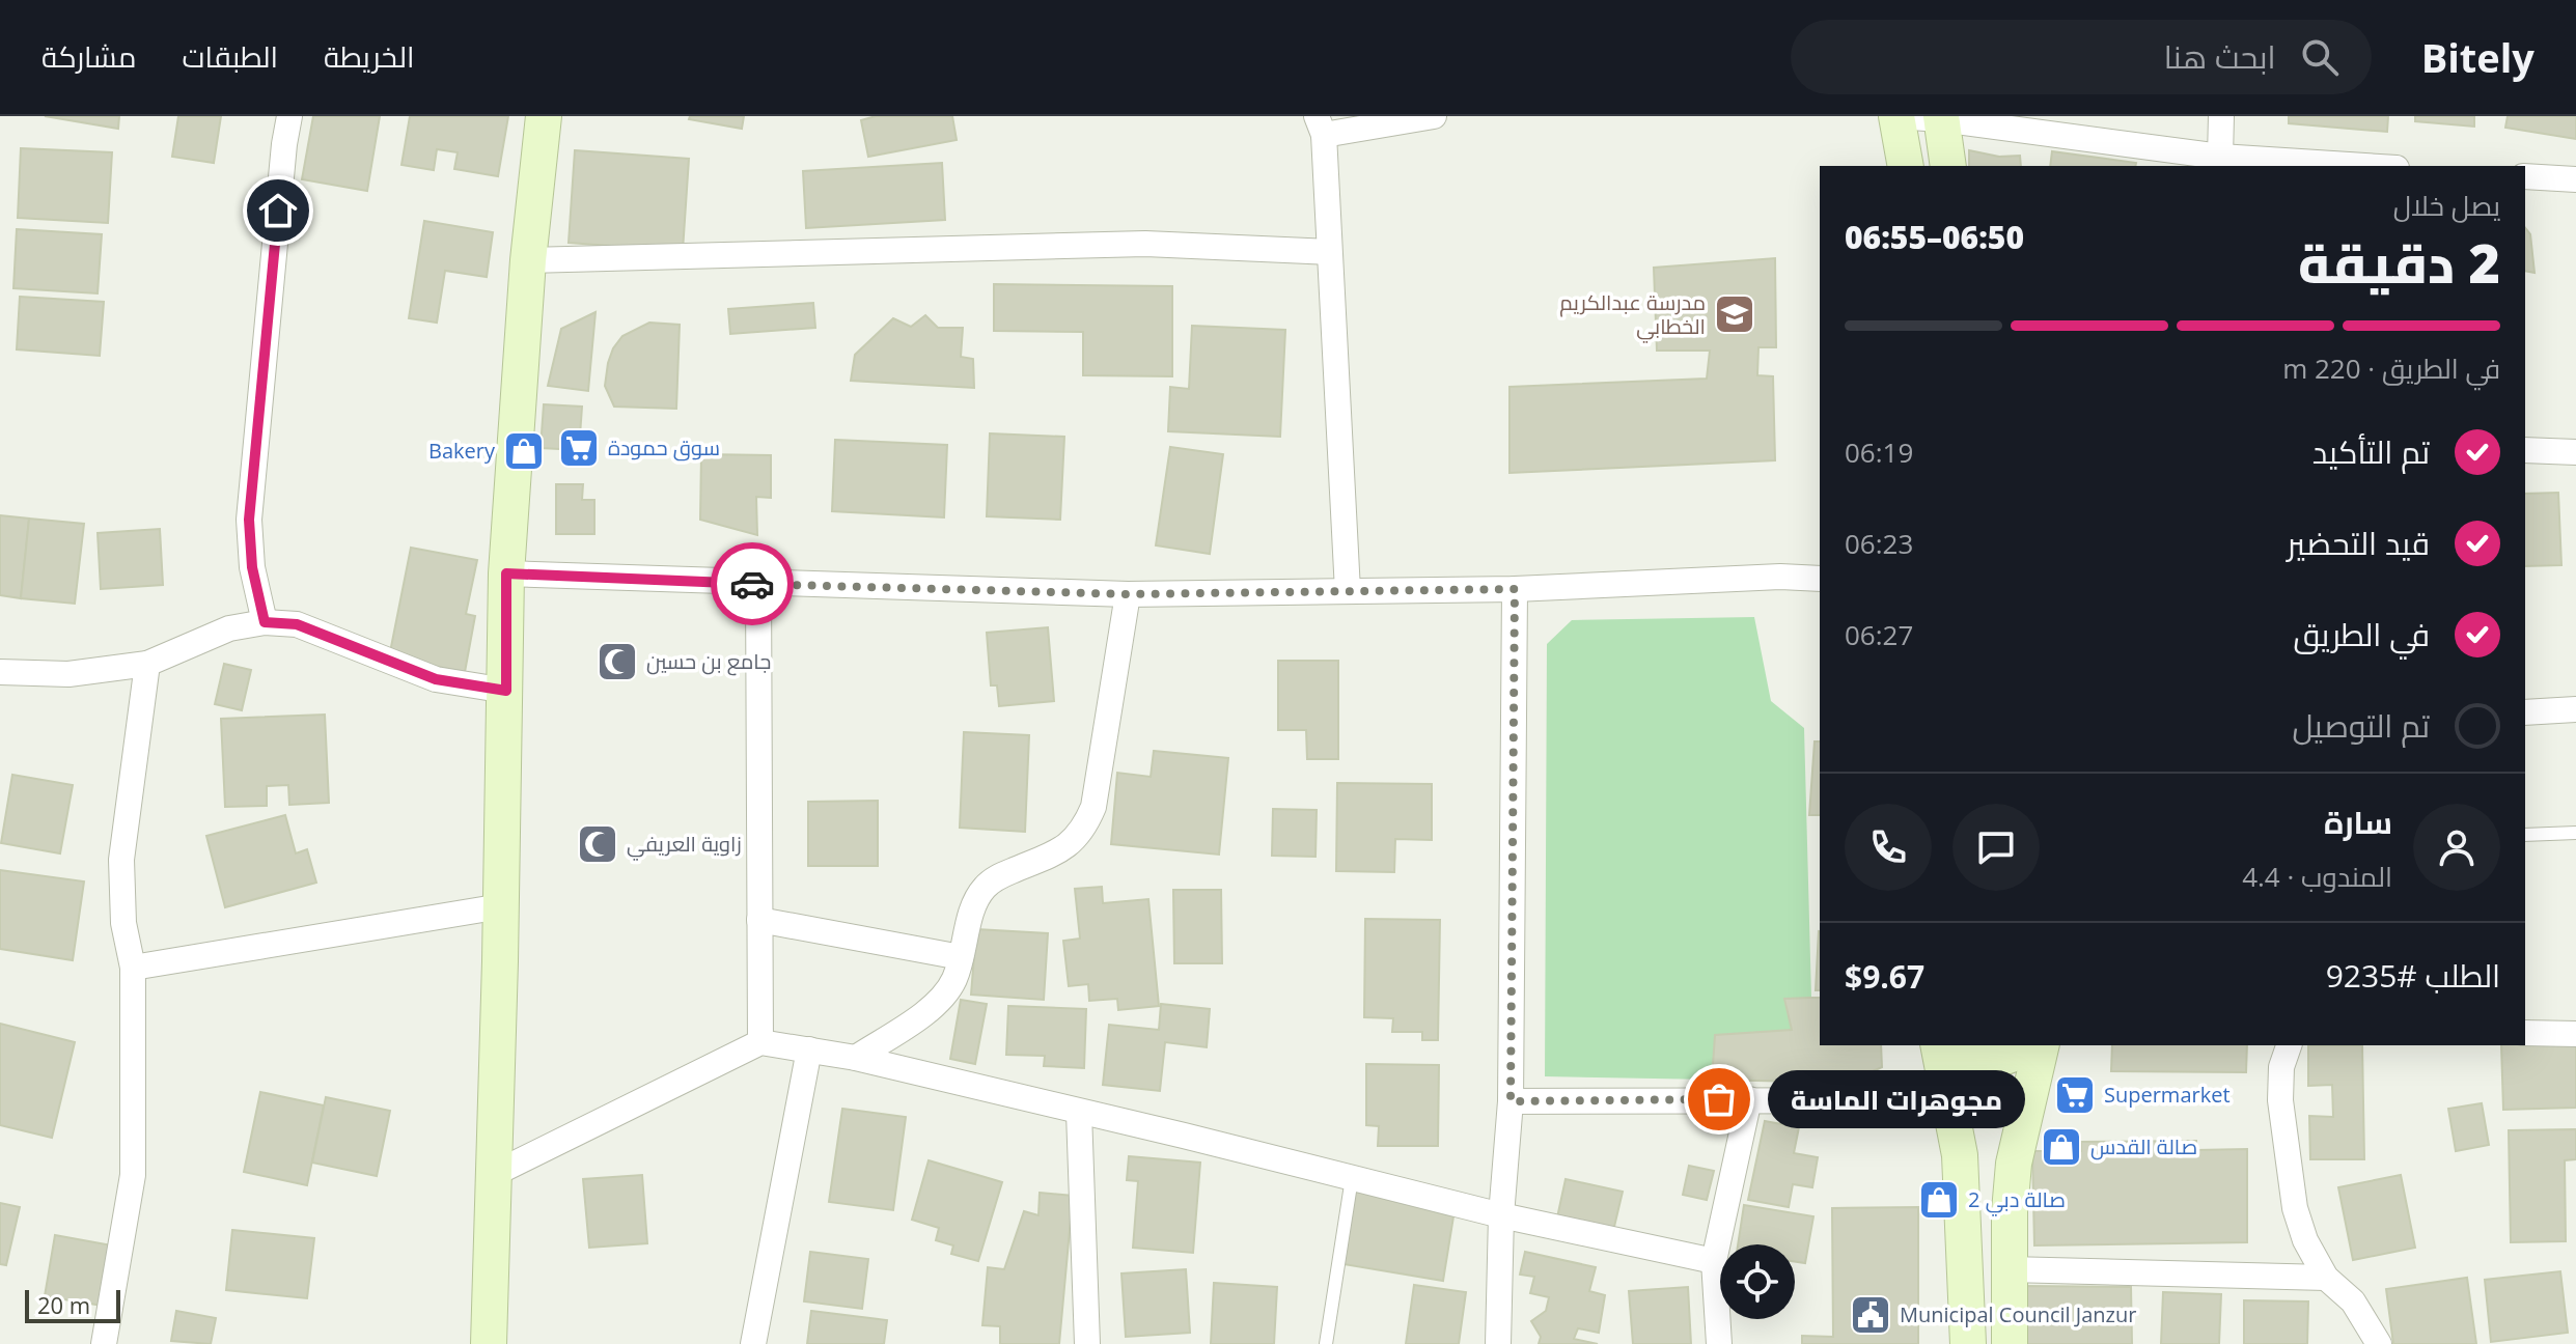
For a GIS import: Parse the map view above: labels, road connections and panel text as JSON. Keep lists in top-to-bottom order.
{
  "places": {
    "school or university": ["مدرسة عبدالكريم الخطابي"],
    "supermarket": ["سوق حمودة", "Supermarket"],
    "shop": ["Bakery", "صالة القدس", "صالة دبي 2"],
    "mosque": ["جامع بن حسين", "زاوية العريفي"],
    "other": ["مجوهرات الماسة"],
    "public building": ["Municipal Council Janzur"]
  },
  "scale_bar": "20 m",
  "page": {
    "header": "Bitely",
    "search": "ابحث هنا",
    "nav": ["الخريطة", "الطبقات", "مشاركة"],
    "heading": ["2 دقيقة", "يصل خلال", "06:50–06:55"],
    "panel": [
      "سارة",
      "المندوب · 4.4",
      "الطلب #9235",
      "$9.67"
    ],
    "bar": "في الطريق · 220 m",
    "list": [
      ["تم التأكيد", "06:19"],
      ["قيد التحضير", "06:23"],
      ["في الطريق", "06:27"],
      "تم التوصيل"
    ],
    "bubble": "مجوهرات الماسة",
    "scale": "20 m"
  }
}
